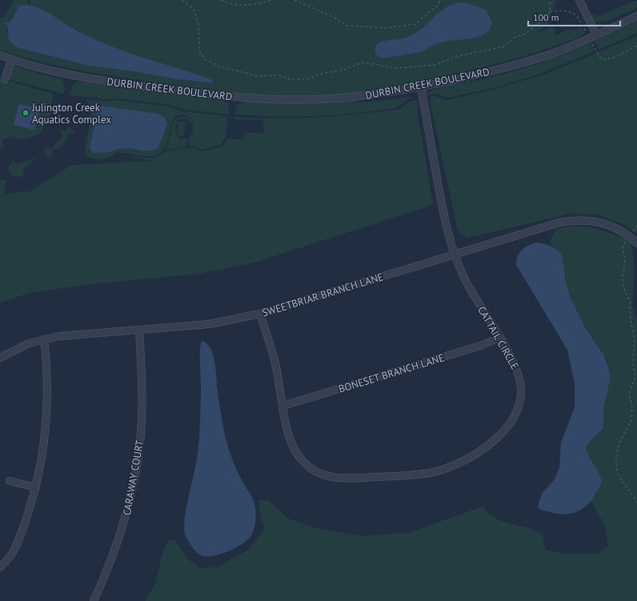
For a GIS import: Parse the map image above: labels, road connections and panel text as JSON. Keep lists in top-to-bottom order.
{
  "streets": {
    "street": [
      "DURBIN CREEK BOULEVARD",
      "SWEETBRIAR BRANCH LANE",
      "CATTAIL CIRCLE",
      "BONESET BRANCH LANE",
      "CARAWAY COURT"
    ]
  },
  "crossings": [
    ["DURBIN CREEK BOULEVARD", "CATTAIL CIRCLE"],
    ["SWEETBRIAR BRANCH LANE", "CATTAIL CIRCLE"],
    ["SWEETBRIAR BRANCH LANE", "CARAWAY COURT"],
    ["CATTAIL CIRCLE", "BONESET BRANCH LANE"]
  ],
  "places": ["Julington Creek Aquatics Complex"],
  "scale_bar": "100 m"
}
